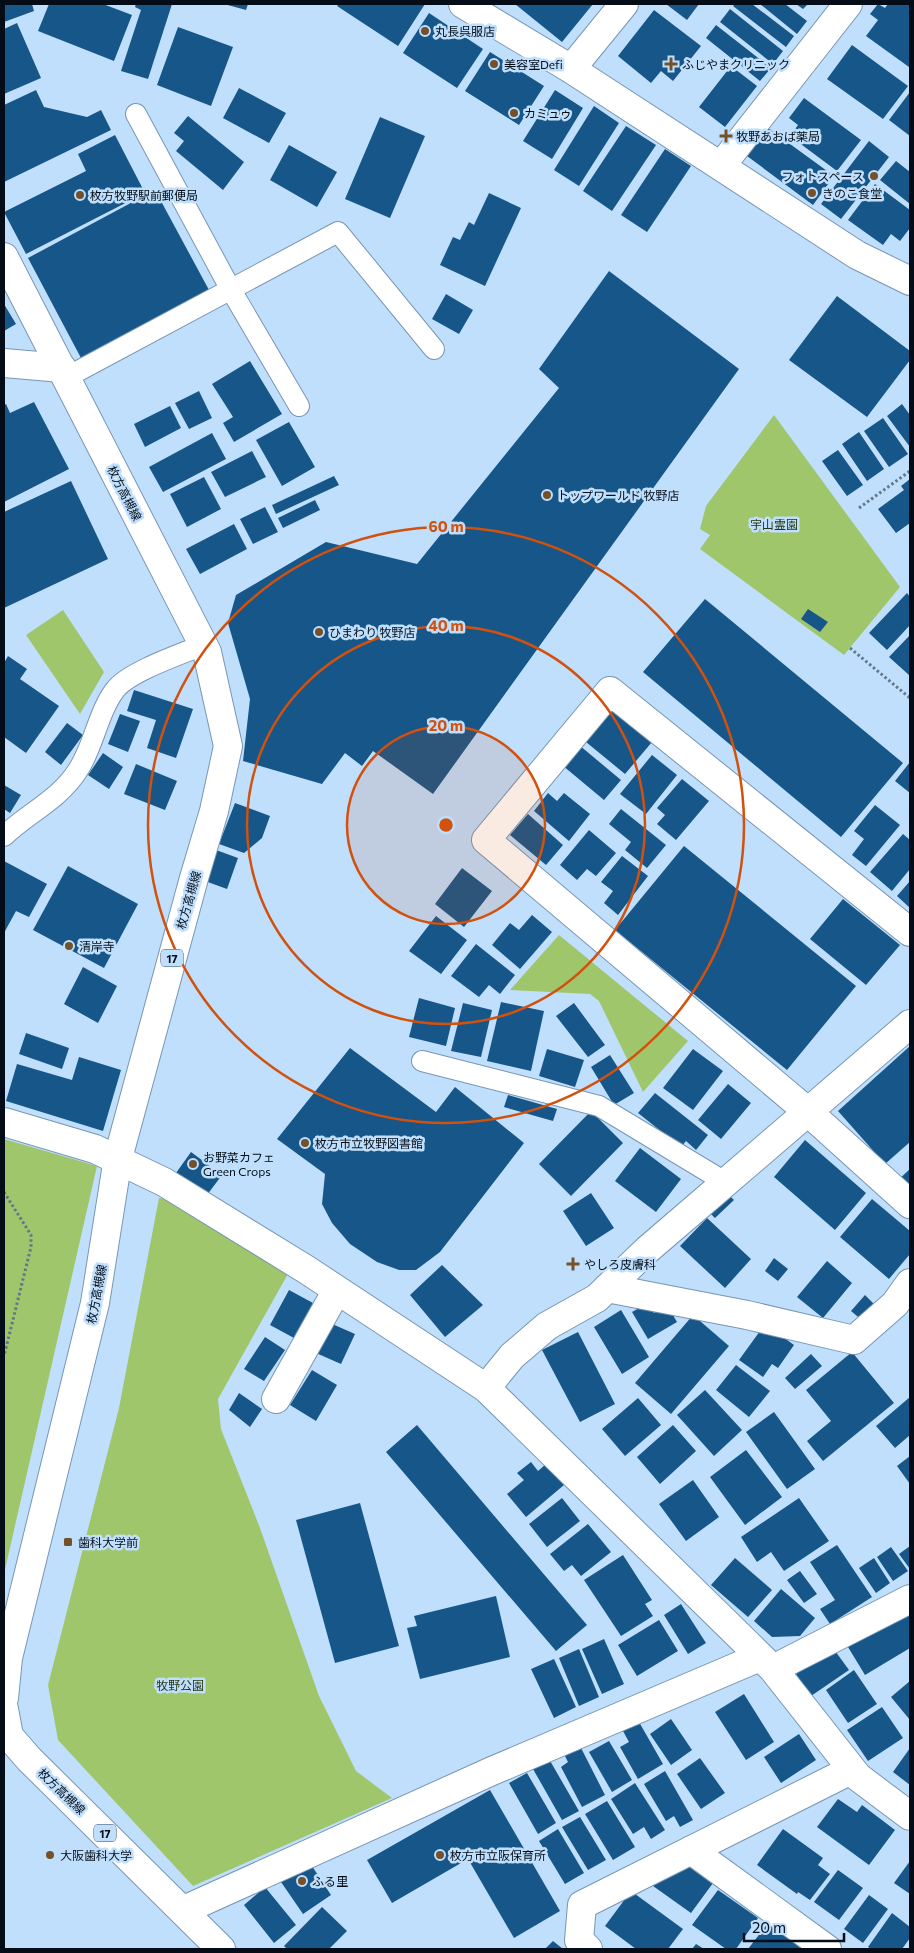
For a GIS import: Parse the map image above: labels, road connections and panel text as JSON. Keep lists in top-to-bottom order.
{
  "streets": {
    "street": ["枚方高槻線", "17"]
  },
  "parks": ["宇山霊園", "牧野公園"],
  "places": {
    "other": [
      "丸長呉服店",
      "美容室Defi",
      "カミュゥ",
      "フォトスペース",
      "きのこ食堂",
      "枚方牧野駅前郵便局",
      "トップワールド 牧野店",
      "ひまわり 牧野店",
      "清岸寺",
      "枚方市立牧野図書館",
      "お野菜カフェ Green Crops",
      "大阪歯科大学",
      "枚方市立阪保育所",
      "ふる里"
    ],
    "health": ["ふじやまクリニック", "牧野あおば薬局", "やしろ皮膚科"],
    "transit": ["歯科大学前"]
  },
  "scale_bar": "20 m",
  "rings": ["60 m", "40 m", "20 m"]
}
